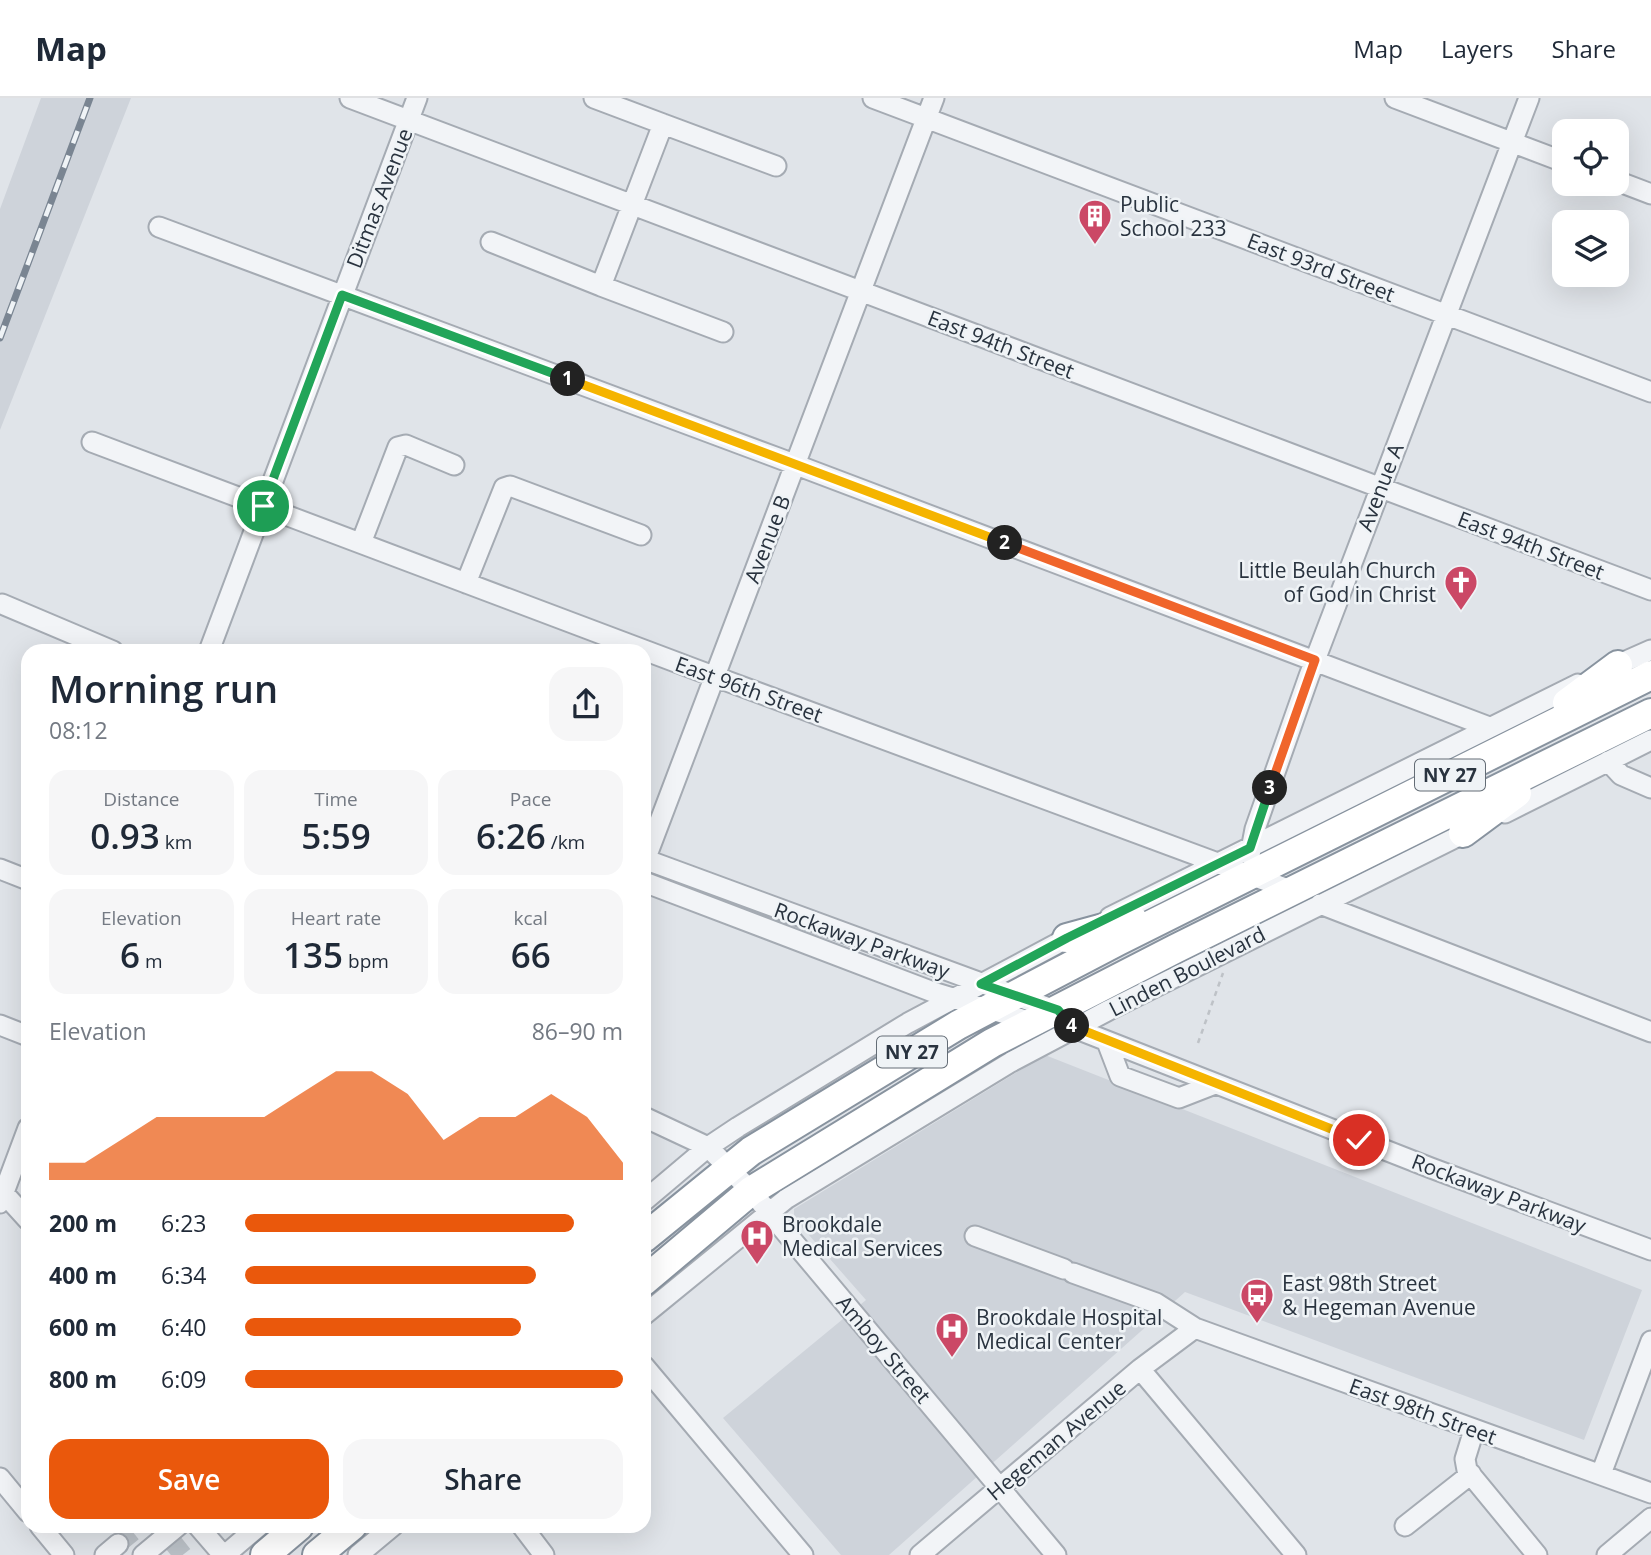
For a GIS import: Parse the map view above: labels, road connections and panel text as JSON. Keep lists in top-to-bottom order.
{
  "streets": {
    "highway": ["NY 27", "Linden Boulevard"],
    "street": [
      "Ditmas Avenue",
      "East 93rd Street",
      "East 94th Street",
      "Avenue A",
      "Avenue B",
      "East 96th Street",
      "Rockaway Parkway",
      "Amboy Street",
      "East 98th Street",
      "Hegeman Avenue"
    ]
  },
  "crossings": [
    ["Ditmas Avenue", "East 94th Street"],
    ["Ditmas Avenue", "East 96th Street"],
    ["East 93rd Street", "Avenue A"],
    ["East 93rd Street", "Avenue B"],
    ["East 94th Street", "Avenue A"],
    ["East 94th Street", "Avenue B"],
    ["Avenue A", "East 96th Street"],
    ["Avenue A", "NY 27"],
    ["Avenue B", "East 96th Street"],
    ["East 96th Street", "NY 27"],
    ["NY 27", "Rockaway Parkway"],
    ["NY 27", "Amboy Street"],
    ["Rockaway Parkway", "Linden Boulevard"],
    ["Linden Boulevard", "Amboy Street"],
    ["Amboy Street", "Hegeman Avenue"],
    ["East 98th Street", "Hegeman Avenue"]
  ],
  "places": {
    "building": ["Public School 233"],
    "church": ["Little Beulah Church of God in Christ"],
    "hospital": ["Brookdale Medical Services", "Brookdale Hospital Medical Center"],
    "bus stop": ["East 98th Street & Hegeman Avenue"]
  },
  "page": {
    "header": "Map",
    "nav": ["Map", "Layers", "Share"],
    "pins": [
      "1",
      "2",
      "3",
      "4"
    ],
    "heading": ["Morning run", "08:12"],
    "stats": [
      ["Distance", "0.93 km"],
      ["Time", "5:59"],
      ["Pace", "6:26 /km"],
      ["Elevation", "6 m"],
      ["Heart rate", "135 bpm"],
      ["kcal", "66"]
    ],
    "chart": ["Elevation", "86–90 m"],
    "list": [
      {
        "name": "200 m",
        "note": "6:23"
      },
      {
        "name": "400 m",
        "note": "6:34"
      },
      {
        "name": "600 m",
        "note": "6:40"
      },
      {
        "name": "800 m",
        "note": "6:09"
      }
    ],
    "buttons": ["Save", "Share"]
  }
}
